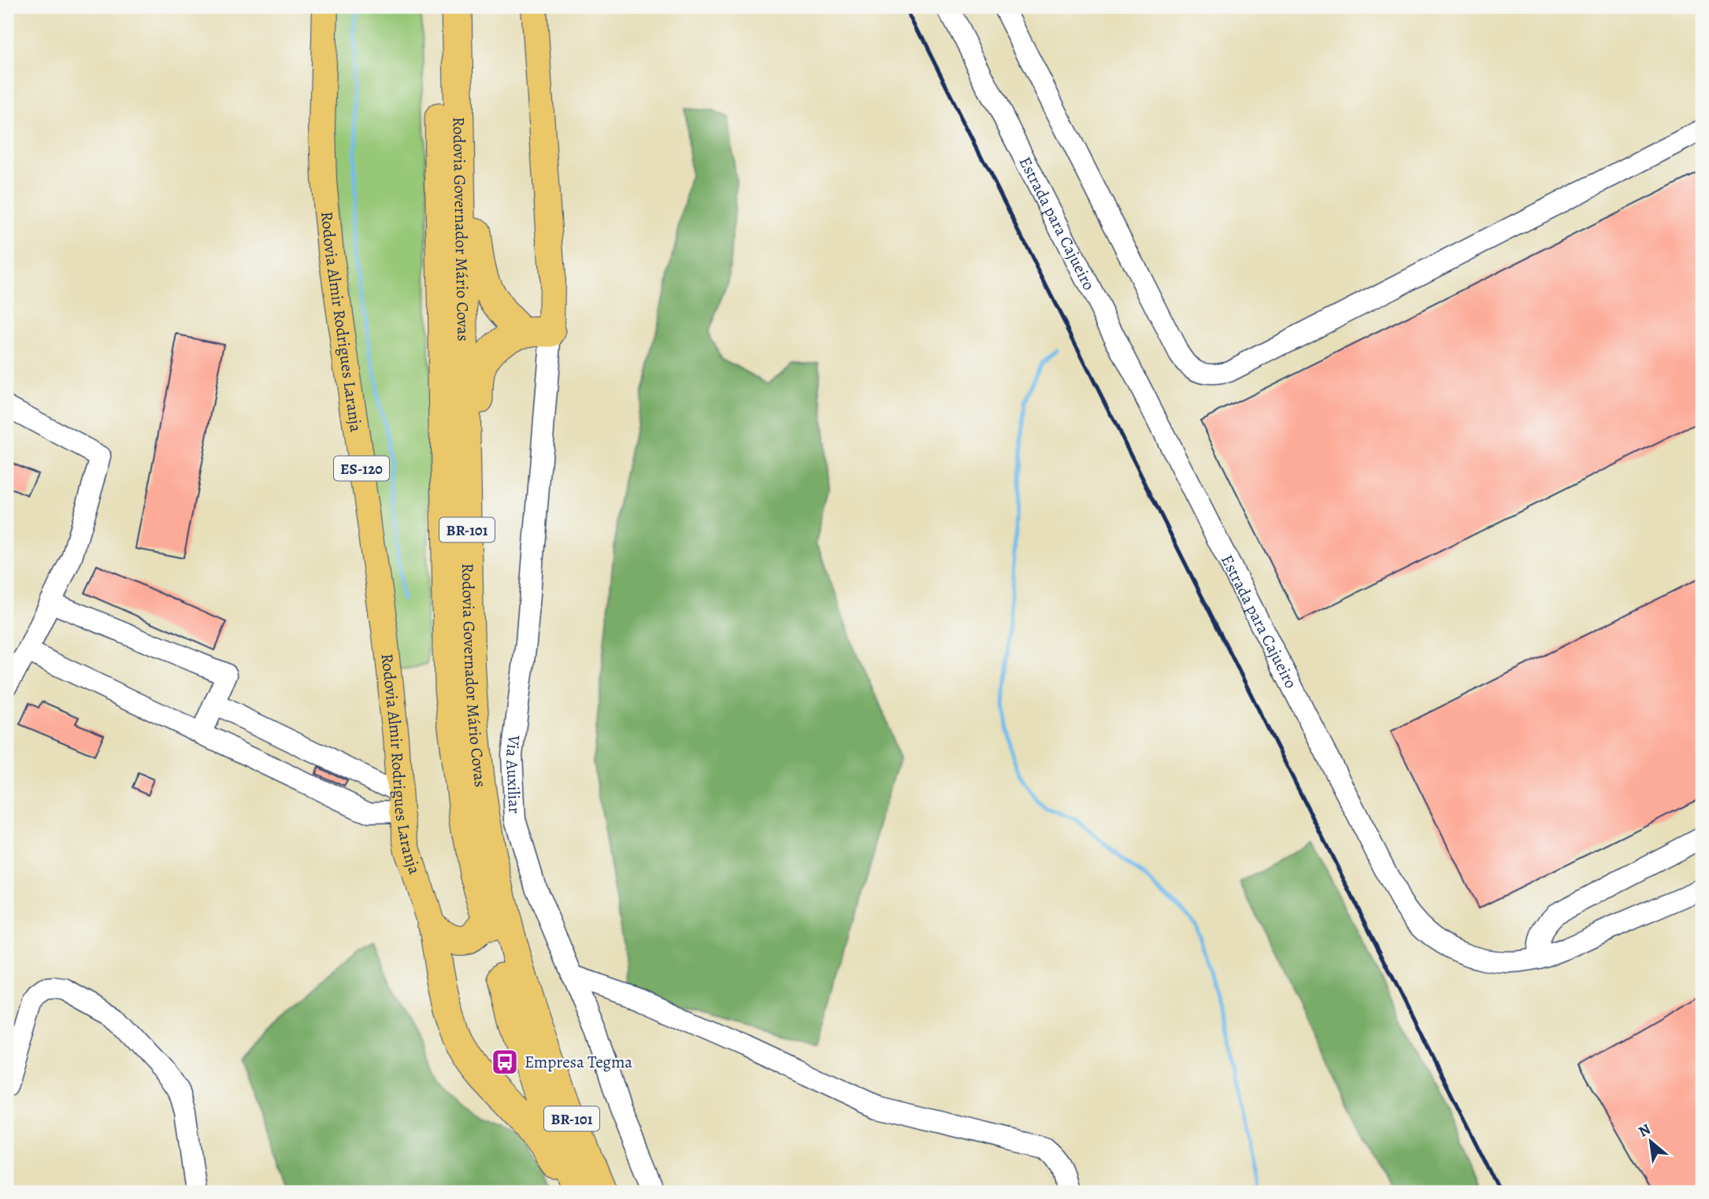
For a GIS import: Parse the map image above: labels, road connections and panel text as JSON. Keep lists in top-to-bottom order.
{
  "streets": {
    "highway": ["Rodovia Governador Mário Covas", "BR-101"],
    "main road": ["Rodovia Almir Rodrigues Laranja", "ES-120"],
    "street": ["Estrada para Cajueiro", "Via Auxiliar"]
  },
  "places": {
    "bus stop": ["Empresa Tegma"]
  },
  "north": "top left"
}
